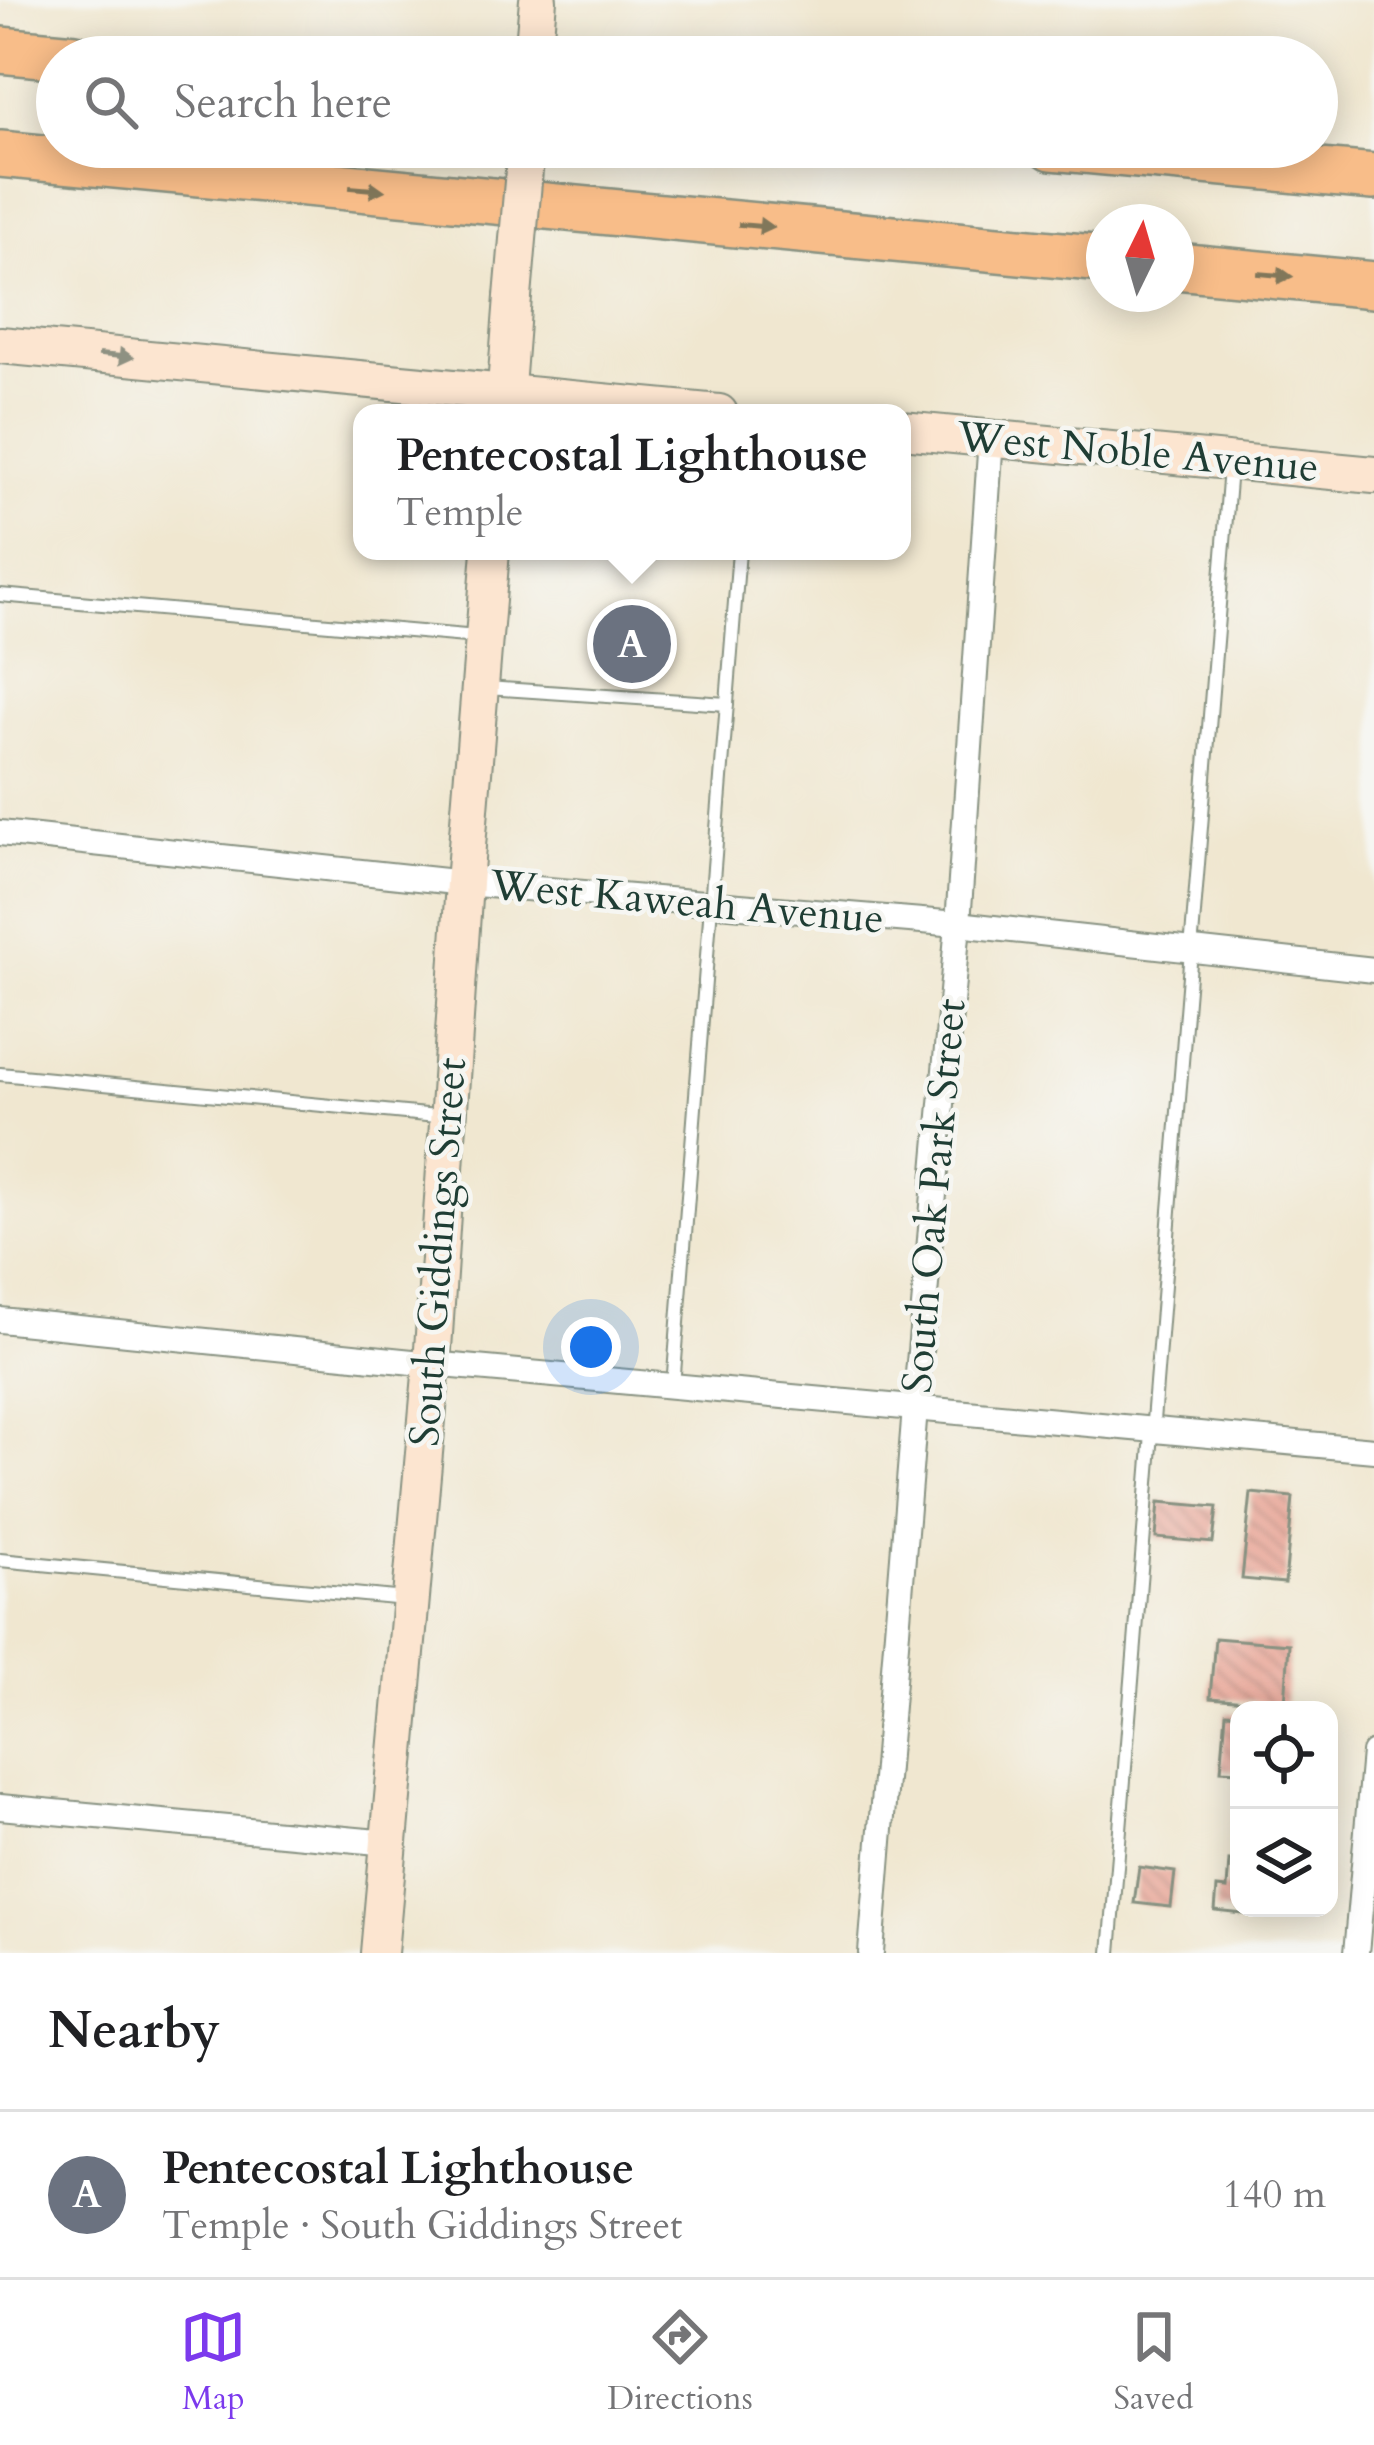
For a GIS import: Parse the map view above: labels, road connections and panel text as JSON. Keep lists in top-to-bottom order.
{
  "streets": {
    "street": [
      "West Noble Avenue",
      "West Kaweah Avenue",
      "South Oak Park Street",
      "South Giddings Street"
    ]
  },
  "crossings": [
    ["West Noble Avenue", "South Oak Park Street"],
    ["West Kaweah Avenue", "South Oak Park Street"],
    ["West Kaweah Avenue", "South Giddings Street"]
  ],
  "north": "top",
  "page": {
    "search": "Search here",
    "popup": ["Pentecostal Lighthouse", "Temple"],
    "pins": "A",
    "heading": "Nearby",
    "list": [
      {
        "mark": "A",
        "name": "Pentecostal Lighthouse",
        "note": "Temple · South Giddings Street",
        "value": "140 m"
      }
    ],
    "nav": ["Map", "Directions", "Saved"]
  }
}
